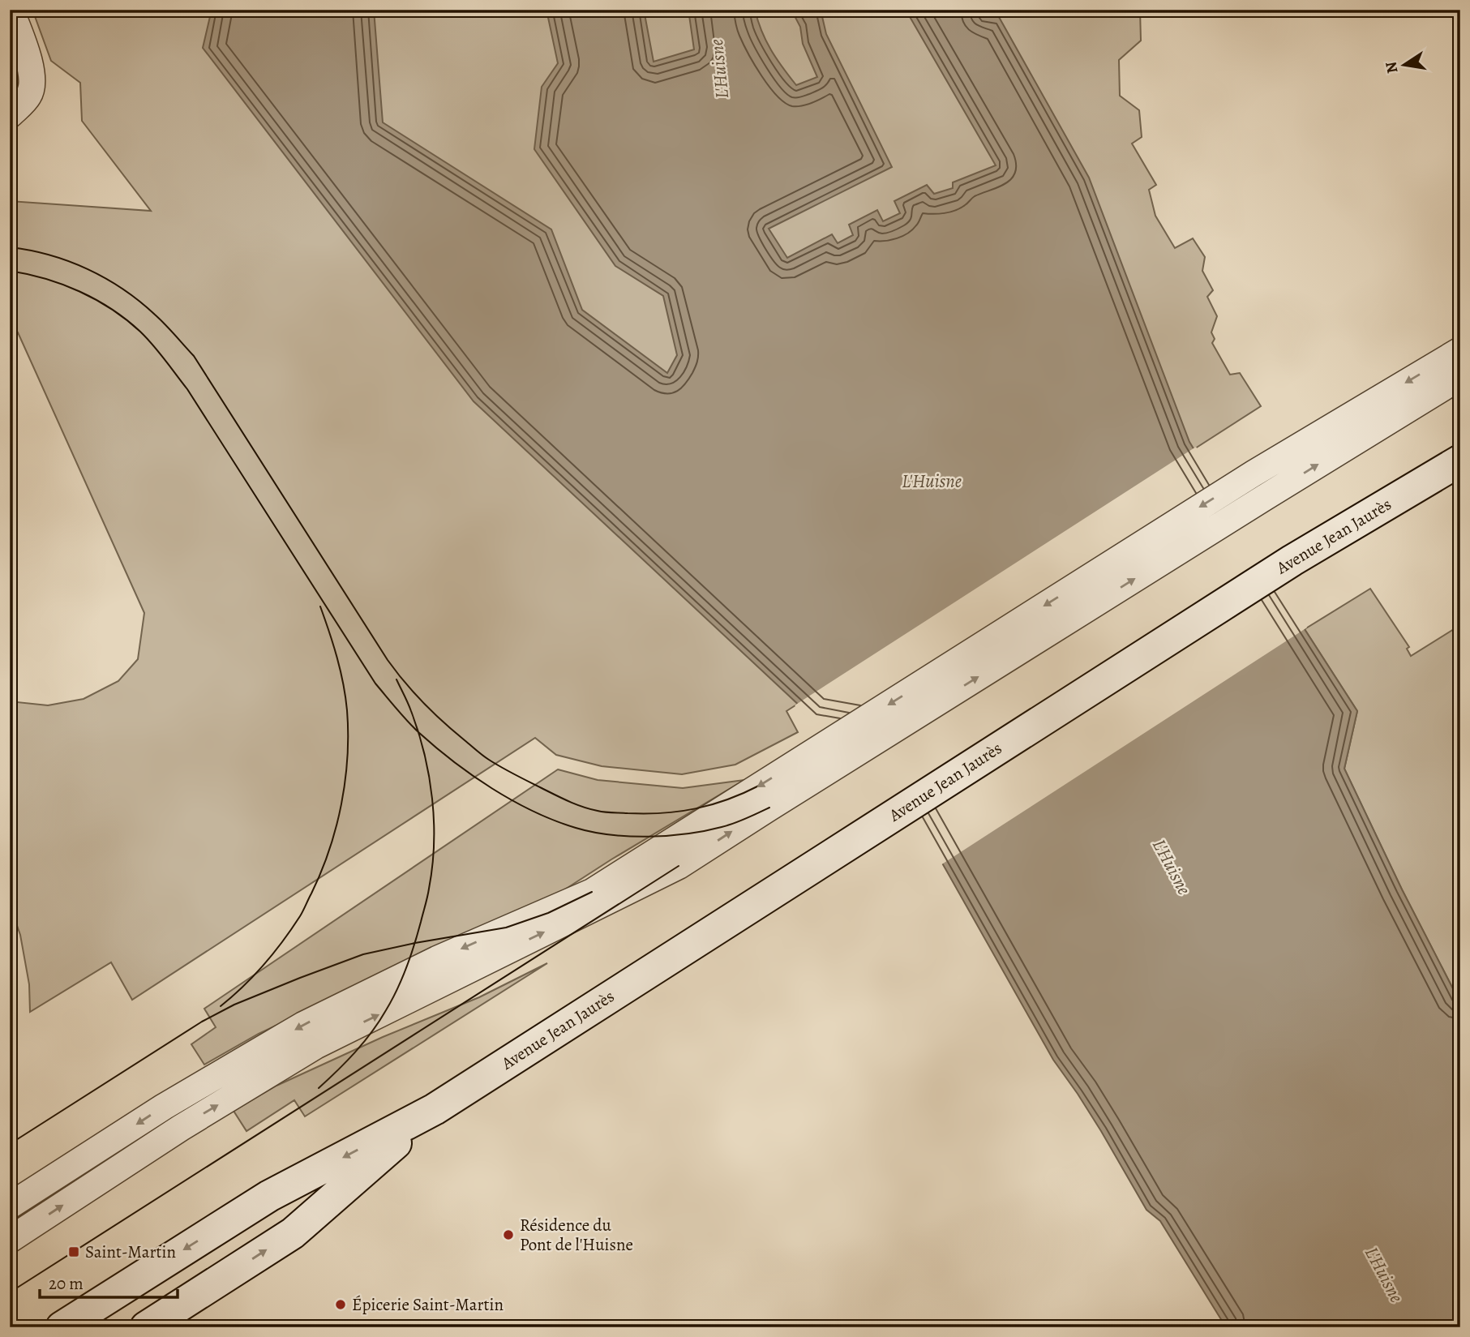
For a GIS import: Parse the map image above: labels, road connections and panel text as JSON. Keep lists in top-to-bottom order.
{
  "streets": {
    "main road": ["Avenue Jean Jaurès"]
  },
  "water": ["L'Huisne"],
  "places": {
    "other": ["Résidence du Pont de l'Huisne", "Épicerie Saint-Martin"],
    "transit": ["Saint-Martin"]
  },
  "scale_bar": "20 m",
  "north": "left"
}
